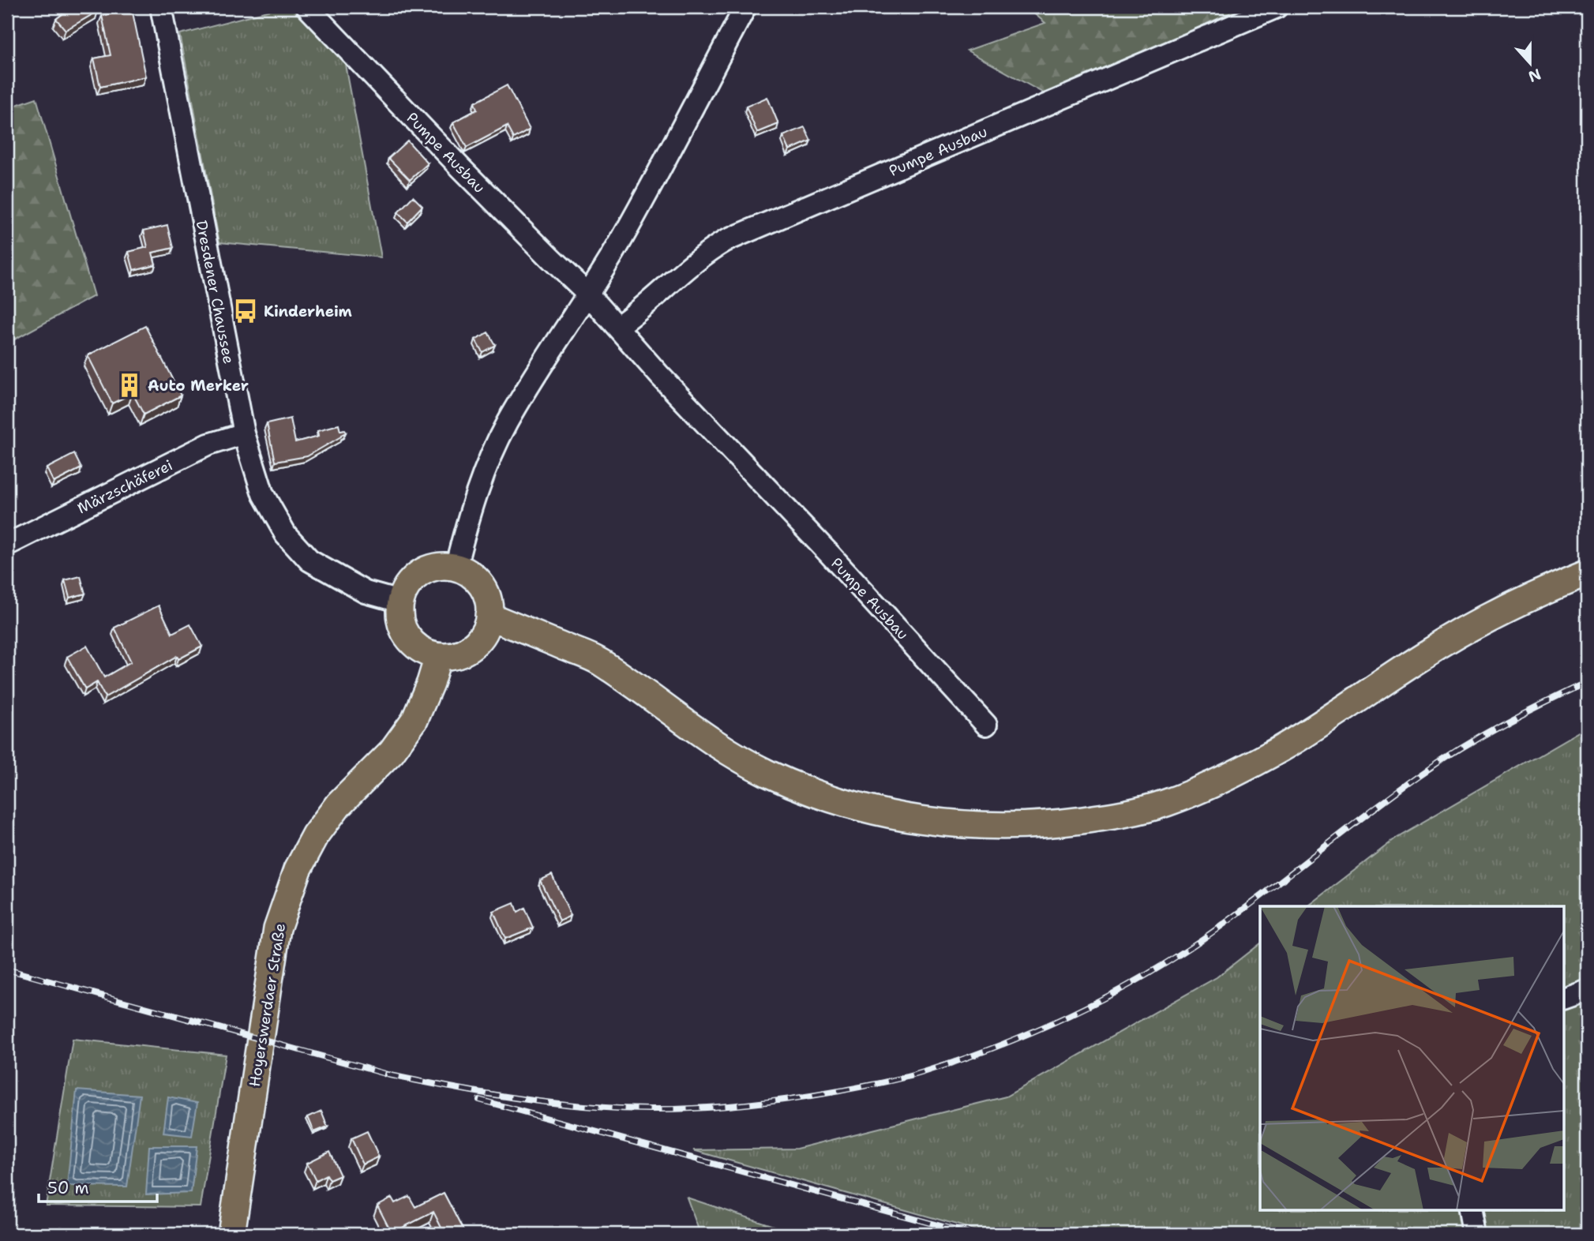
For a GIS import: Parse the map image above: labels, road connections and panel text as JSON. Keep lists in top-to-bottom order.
{
  "streets": {
    "main road": ["Hoyerswerdaer Straße"],
    "street": ["Pumpe Ausbau", "Dresdener Chaussee", "Märzschäferei"]
  },
  "crossings": [
    ["Dresdener Chaussee", "Märzschäferei"],
    ["Dresdener Chaussee", "Hoyerswerdaer Straße"]
  ],
  "places": {
    "bus stop": ["Kinderheim"],
    "building": ["Auto Merker"]
  },
  "scale_bar": "50 m",
  "north": "bottom"
}
